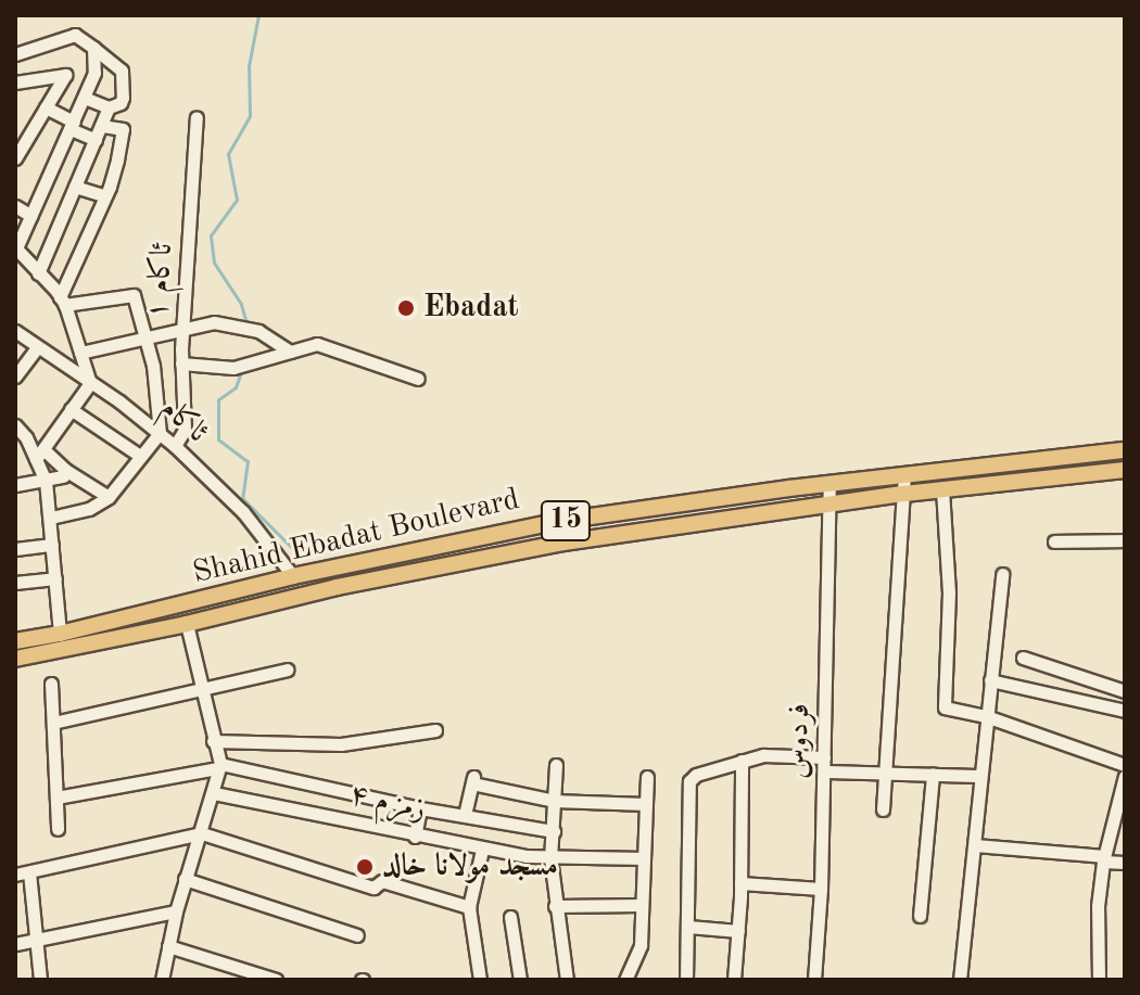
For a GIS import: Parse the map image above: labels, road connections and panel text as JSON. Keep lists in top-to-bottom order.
{
  "streets": {
    "main road": ["15", "Shahid Ebadat Boulevard"],
    "street": [
      "ئاکام ۱",
      "ئاکام",
      "فردوس",
      "زمزم ۴"
    ]
  },
  "crossings": [
    ["ئاکام ۱", "ئاکام"],
    ["ئاکام", "Shahid Ebadat Boulevard"],
    ["Shahid Ebadat Boulevard", "فردوس"]
  ],
  "places": ["Ebadat", "مسجد مولانا خالد"]
}
